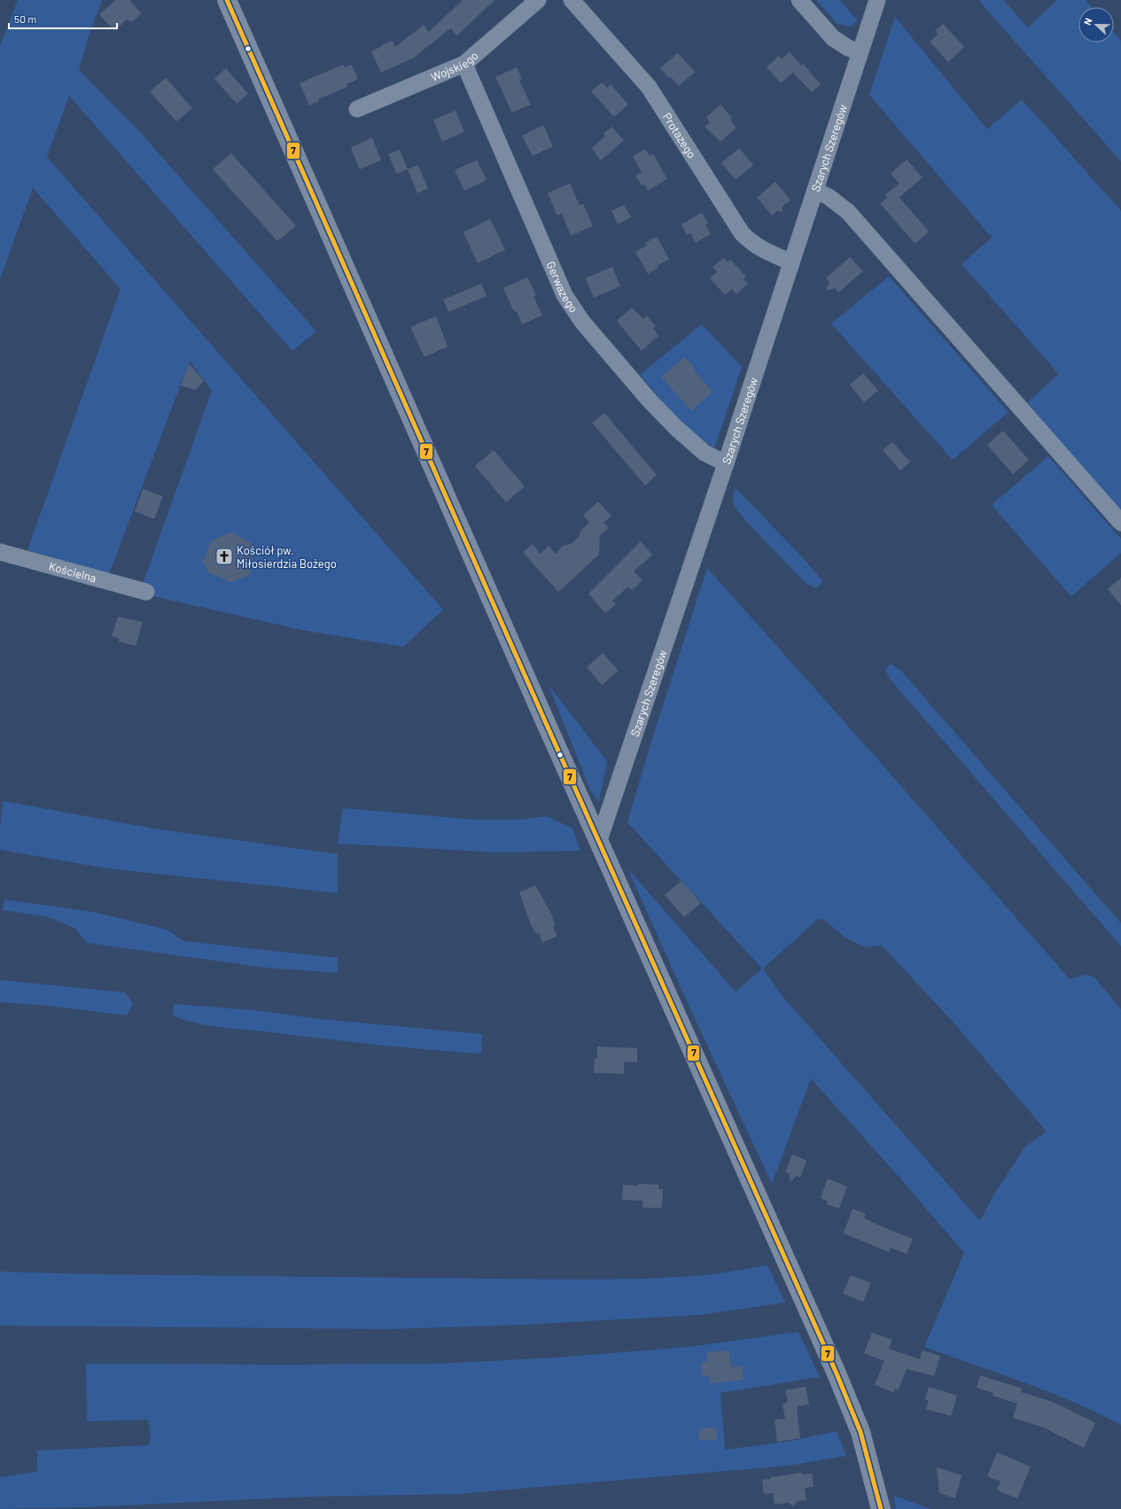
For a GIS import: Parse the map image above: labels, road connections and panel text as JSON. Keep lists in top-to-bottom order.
{
  "streets": {
    "street": [
      "Wojskiego",
      "Protazego",
      "Szarych Szeregów",
      "Gerwazego",
      "Kościelna"
    ]
  },
  "crossings": [
    ["Wojskiego", "Gerwazego"],
    ["Protazego", "Szarych Szeregów"],
    ["Szarych Szeregów", "Gerwazego"]
  ],
  "places": {
    "church": ["Kościół pw. Miłosierdzia Bożego"]
  },
  "lines": ["transit line 7"],
  "scale_bar": "50 m",
  "north": "left"
}
